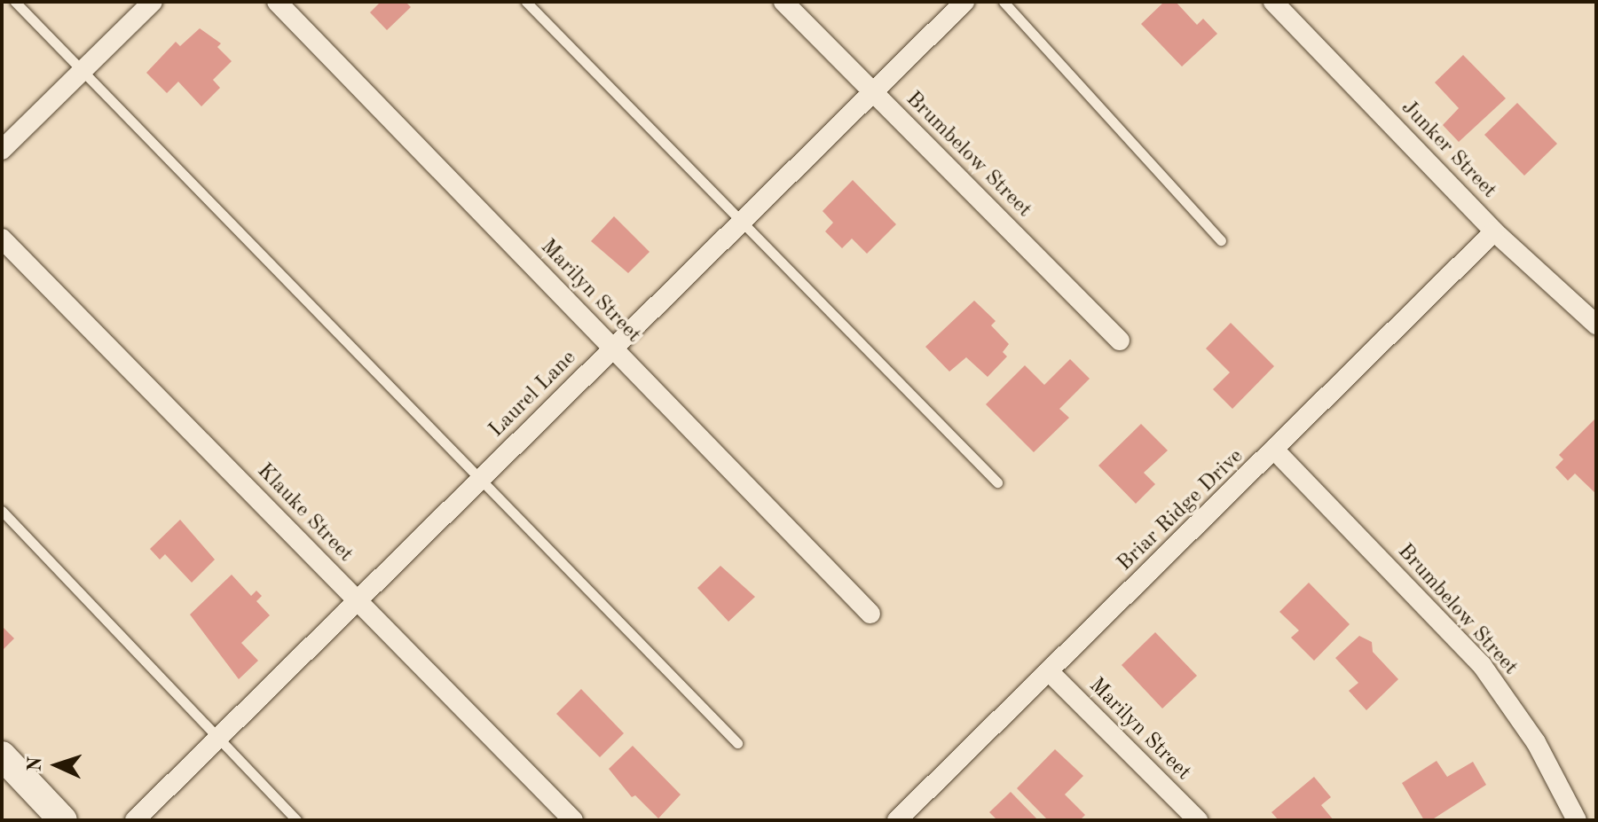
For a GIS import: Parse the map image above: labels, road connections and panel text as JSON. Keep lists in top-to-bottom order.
{
  "streets": {
    "street": [
      "Junker Street",
      "Brumbelow Street",
      "Marilyn Street",
      "Laurel Lane",
      "Briar Ridge Drive",
      "Klauke Street"
    ]
  },
  "crossings": [
    ["Junker Street", "Briar Ridge Drive"],
    ["Brumbelow Street", "Laurel Lane"],
    ["Brumbelow Street", "Briar Ridge Drive"],
    ["Marilyn Street", "Laurel Lane"],
    ["Marilyn Street", "Briar Ridge Drive"],
    ["Laurel Lane", "Klauke Street"]
  ],
  "north": "left"
}
